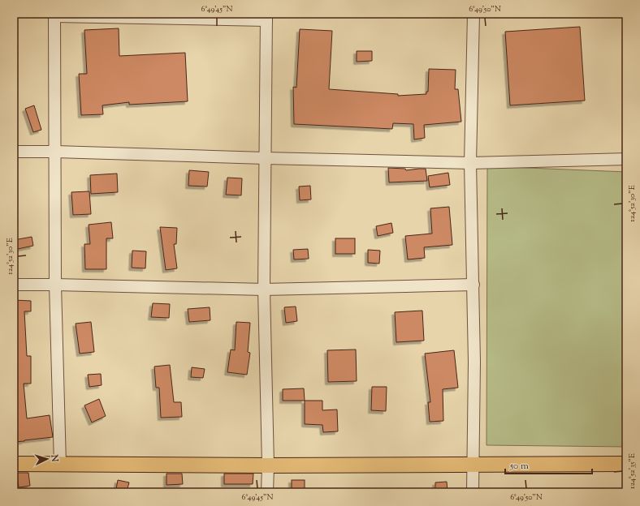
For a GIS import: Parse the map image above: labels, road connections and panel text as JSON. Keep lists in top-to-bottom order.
{
  "scale_bar": "50 m",
  "north": "right",
  "coordinates": [
    "6°49'45\"N",
    "6°49'50\"N",
    "124°52'30\"E",
    "124°52'35\"E"
  ]
}
